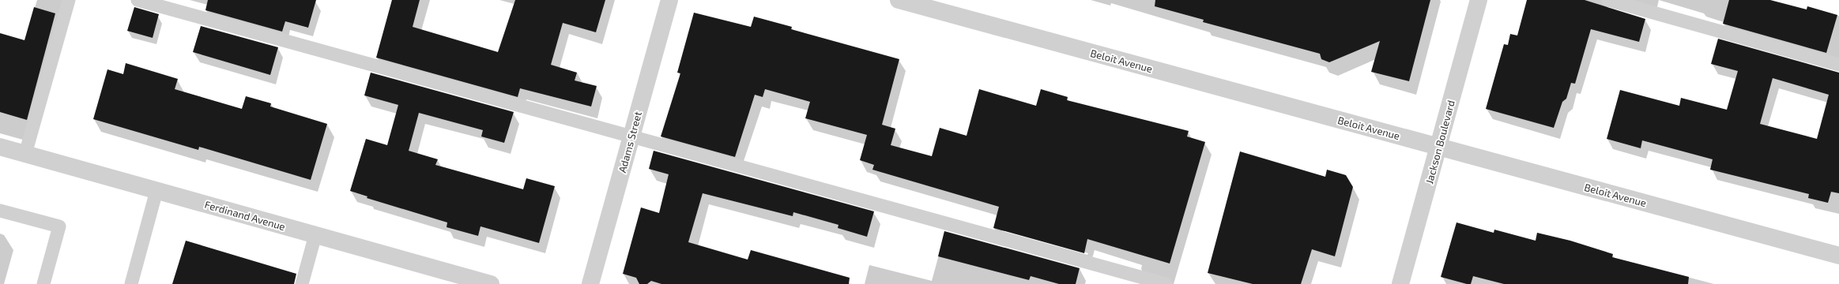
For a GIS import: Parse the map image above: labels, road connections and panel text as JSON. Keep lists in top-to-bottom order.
{
  "streets": {
    "street": [
      "Beloit Avenue",
      "Adams Street",
      "Jackson Boulevard",
      "Ferdinand Avenue"
    ]
  },
  "crossings": [
    ["Beloit Avenue", "Jackson Boulevard"]
  ]
}
